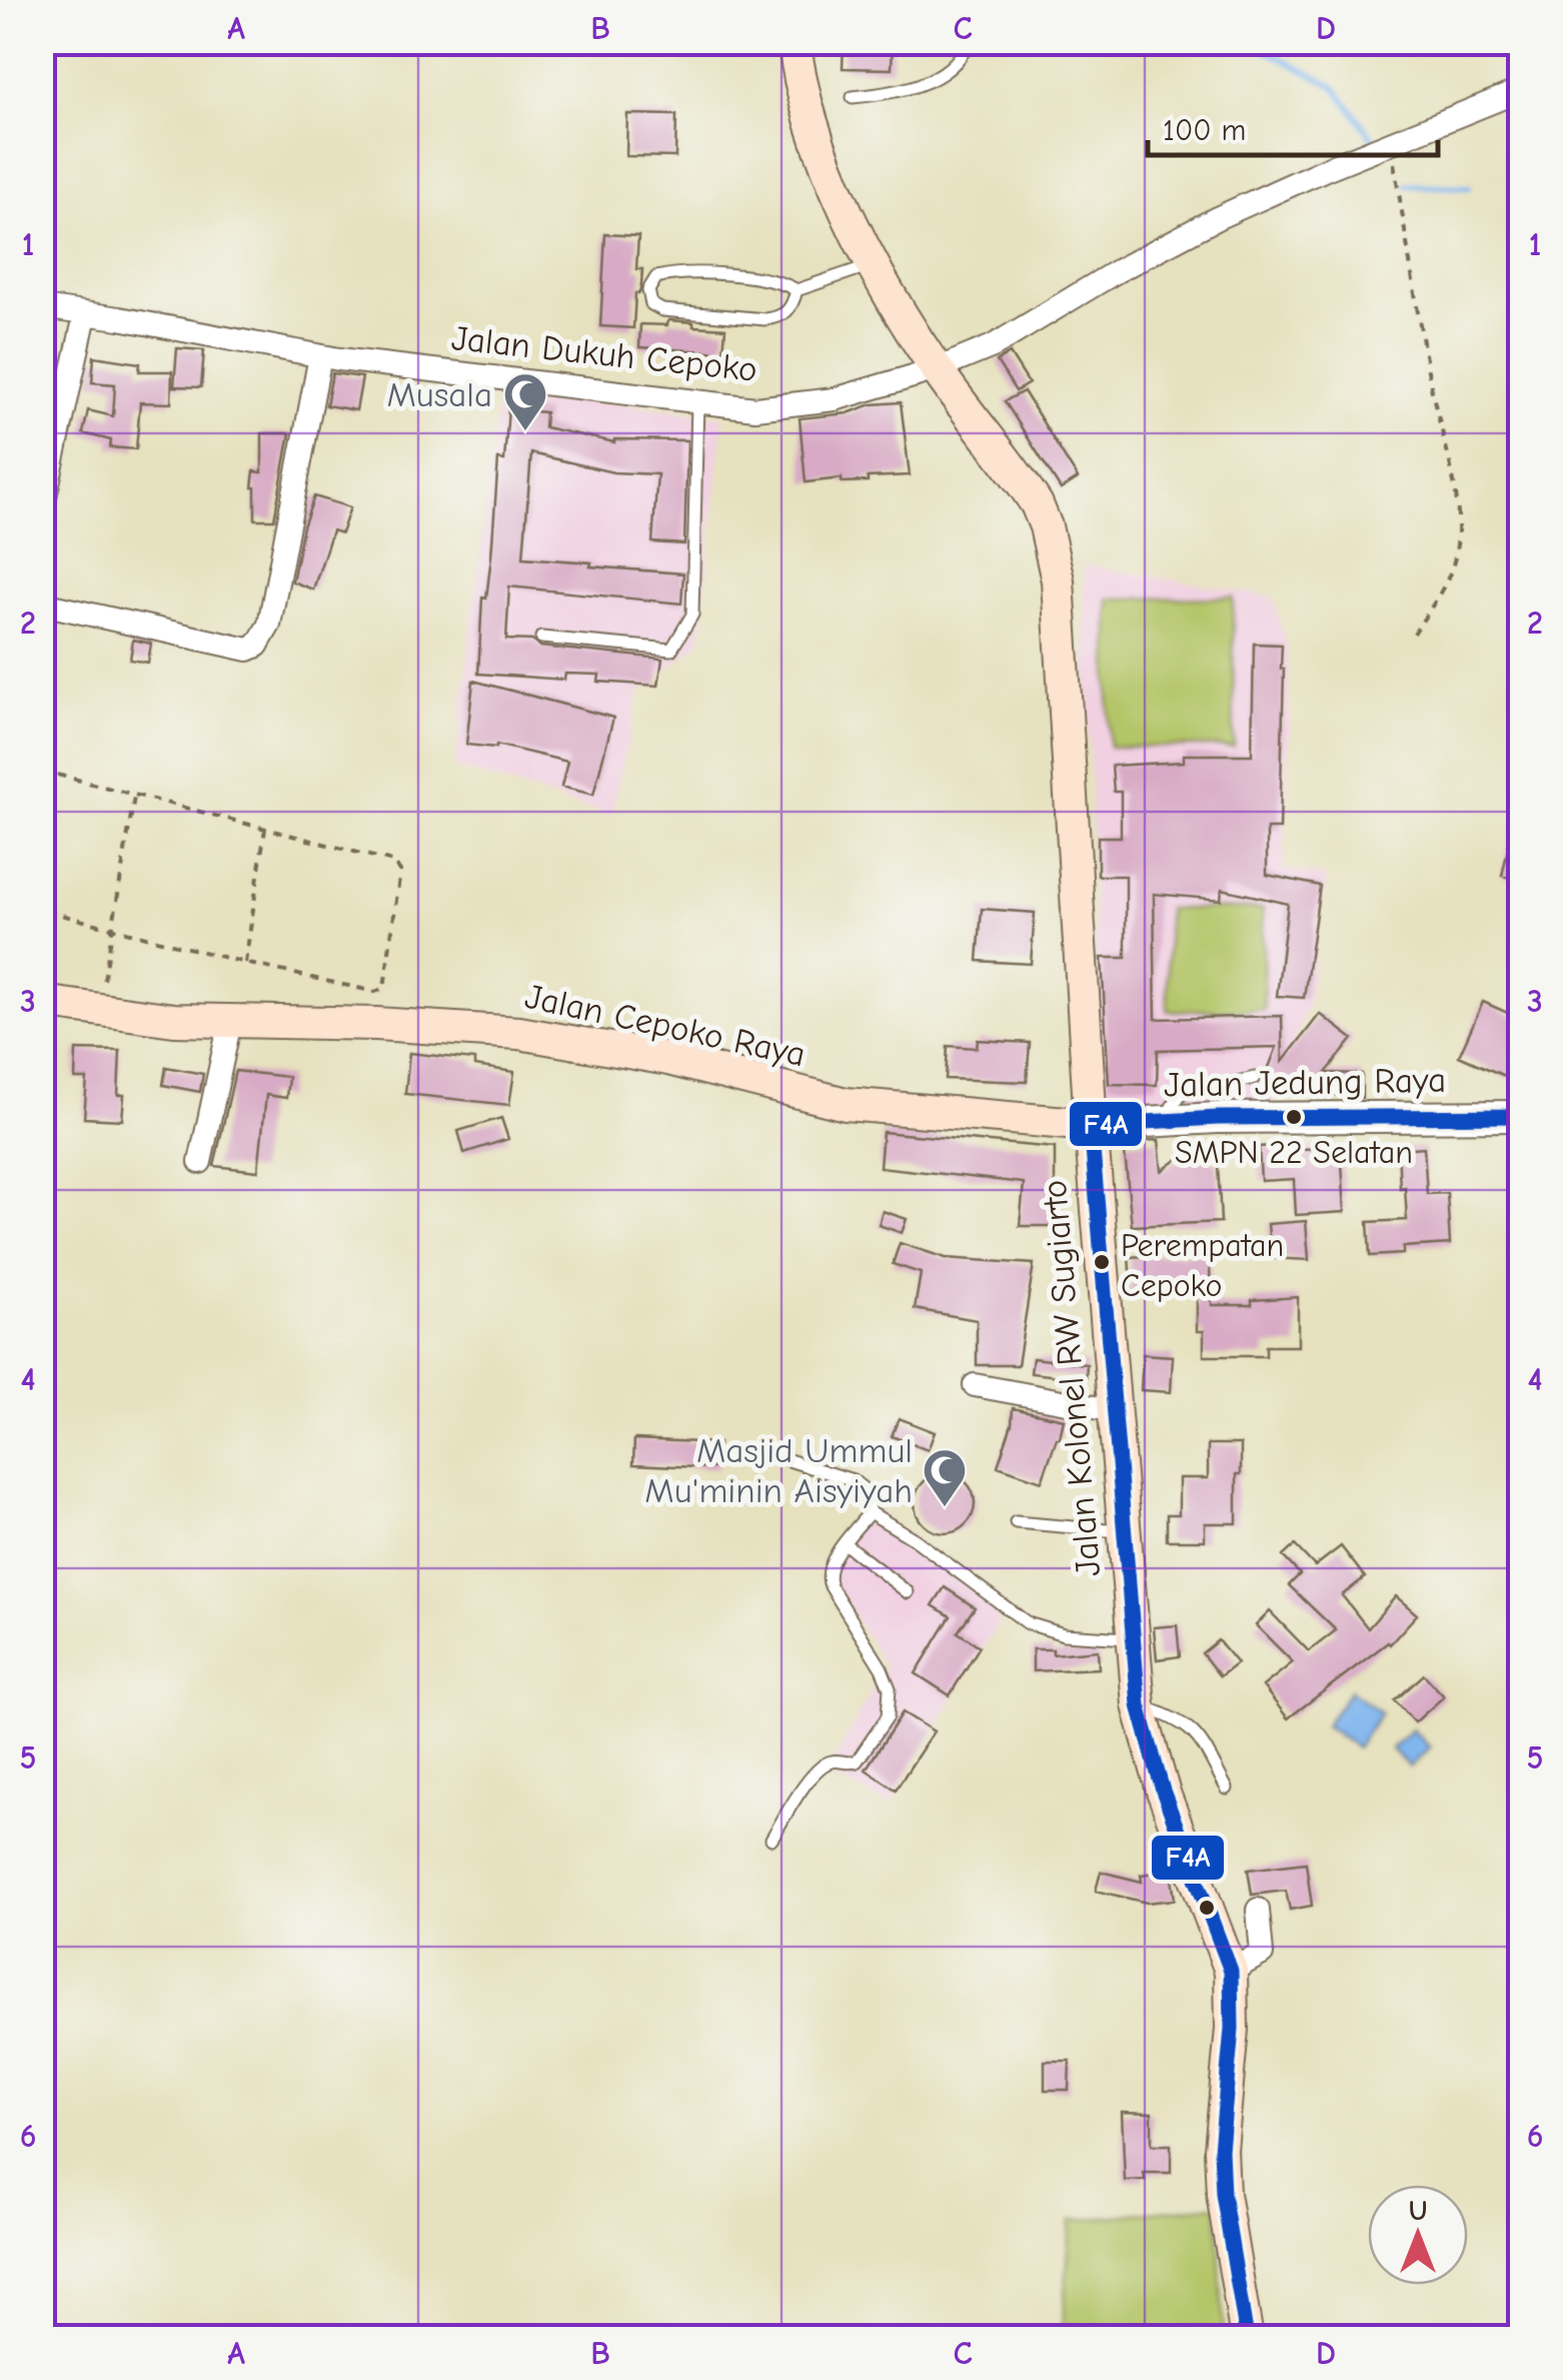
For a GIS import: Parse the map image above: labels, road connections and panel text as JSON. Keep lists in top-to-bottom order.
{
  "streets": {
    "main road": ["Jalan Cepoko Raya", "Jalan Kolonel RW Sugiarto"],
    "street": ["Jalan Dukuh Cepoko", "Jalan Jedung Raya"]
  },
  "crossings": [
    ["Jalan Dukuh Cepoko", "Jalan Kolonel RW Sugiarto"],
    ["Jalan Cepoko Raya", "Jalan Jedung Raya"],
    ["Jalan Cepoko Raya", "Jalan Kolonel RW Sugiarto"],
    ["Jalan Jedung Raya", "Jalan Kolonel RW Sugiarto"]
  ],
  "places": {
    "mosque": ["Musala", "Masjid Ummul Mu'minin Aisyiyah"],
    "other": ["SMPN 22 Selatan", "Perempatan Cepoko"]
  },
  "lines": ["transit line F4A"],
  "scale_bar": "100 m",
  "north": "top",
  "grid": {
    "columns": [
      "A",
      "B",
      "C",
      "D"
    ],
    "rows": [
      "1",
      "2",
      "3",
      "4",
      "5",
      "6"
    ]
  }
}
